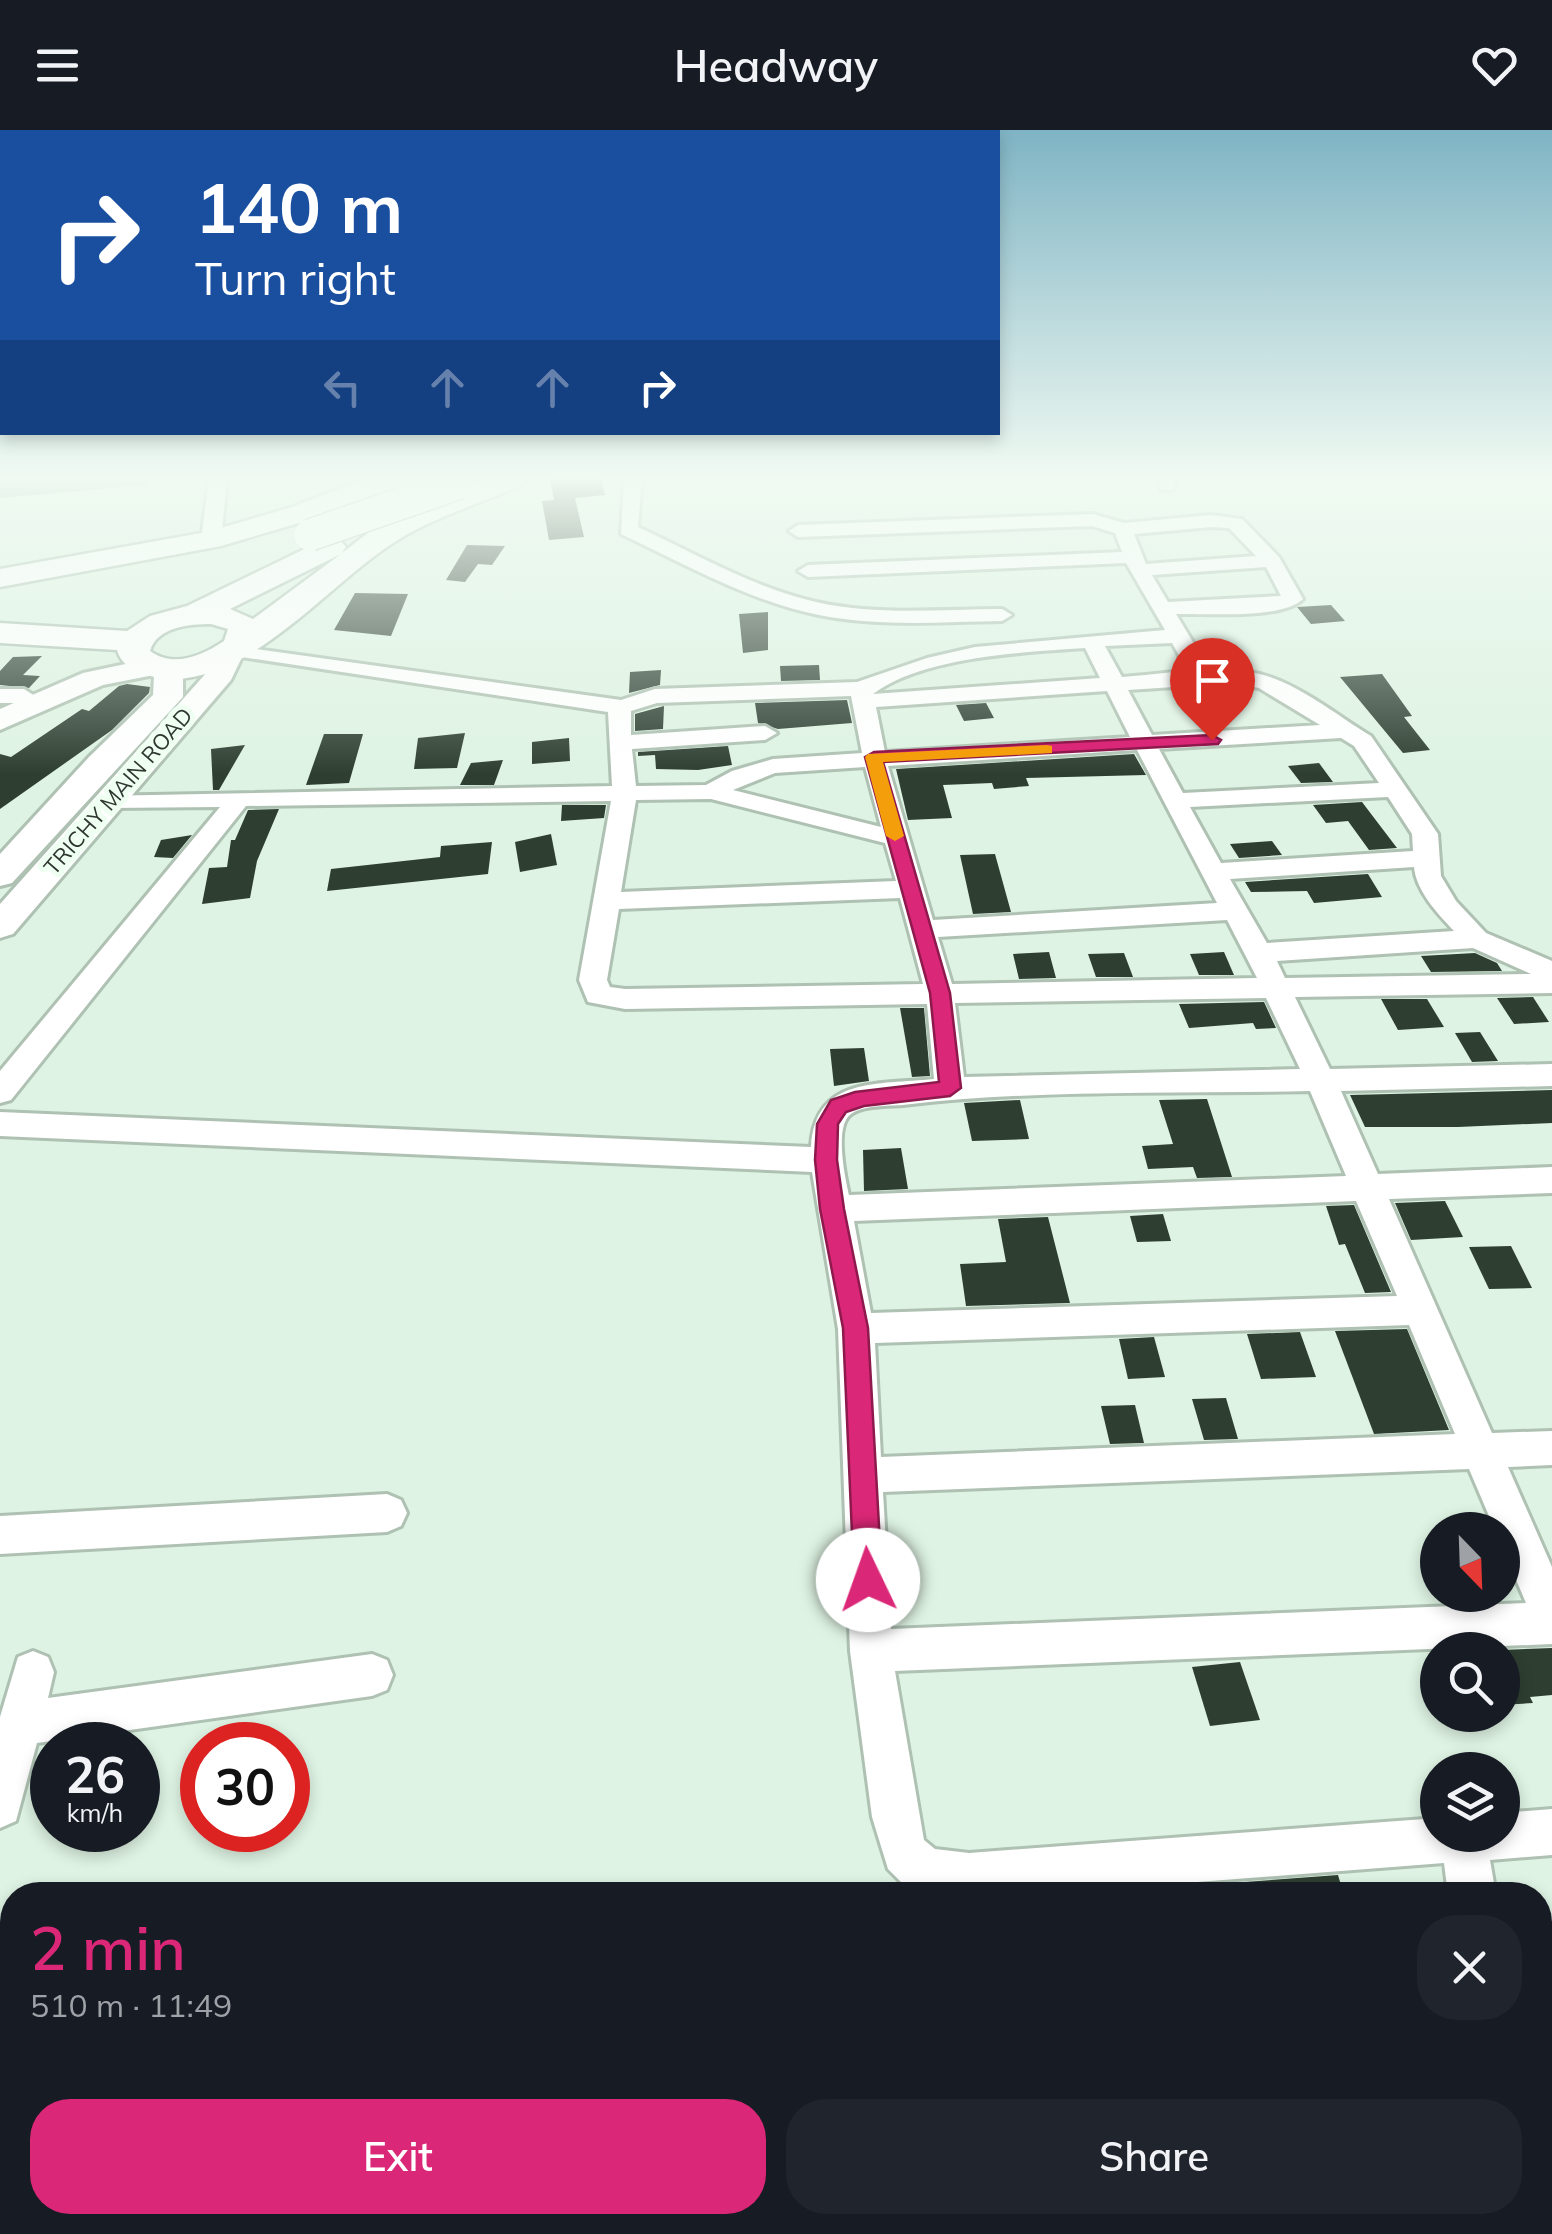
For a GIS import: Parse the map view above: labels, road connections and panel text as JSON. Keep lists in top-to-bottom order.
{
  "streets": {
    "main road": ["TRICHY MAIN ROAD"]
  },
  "north": "bottom right",
  "page": {
    "header": "Headway",
    "turn": ["140 m", "Turn right"],
    "speed": "26 km/h",
    "limit": "30",
    "heading": ["2 min", "510 m · 11:49"],
    "buttons": ["Exit", "Share"]
  }
}
